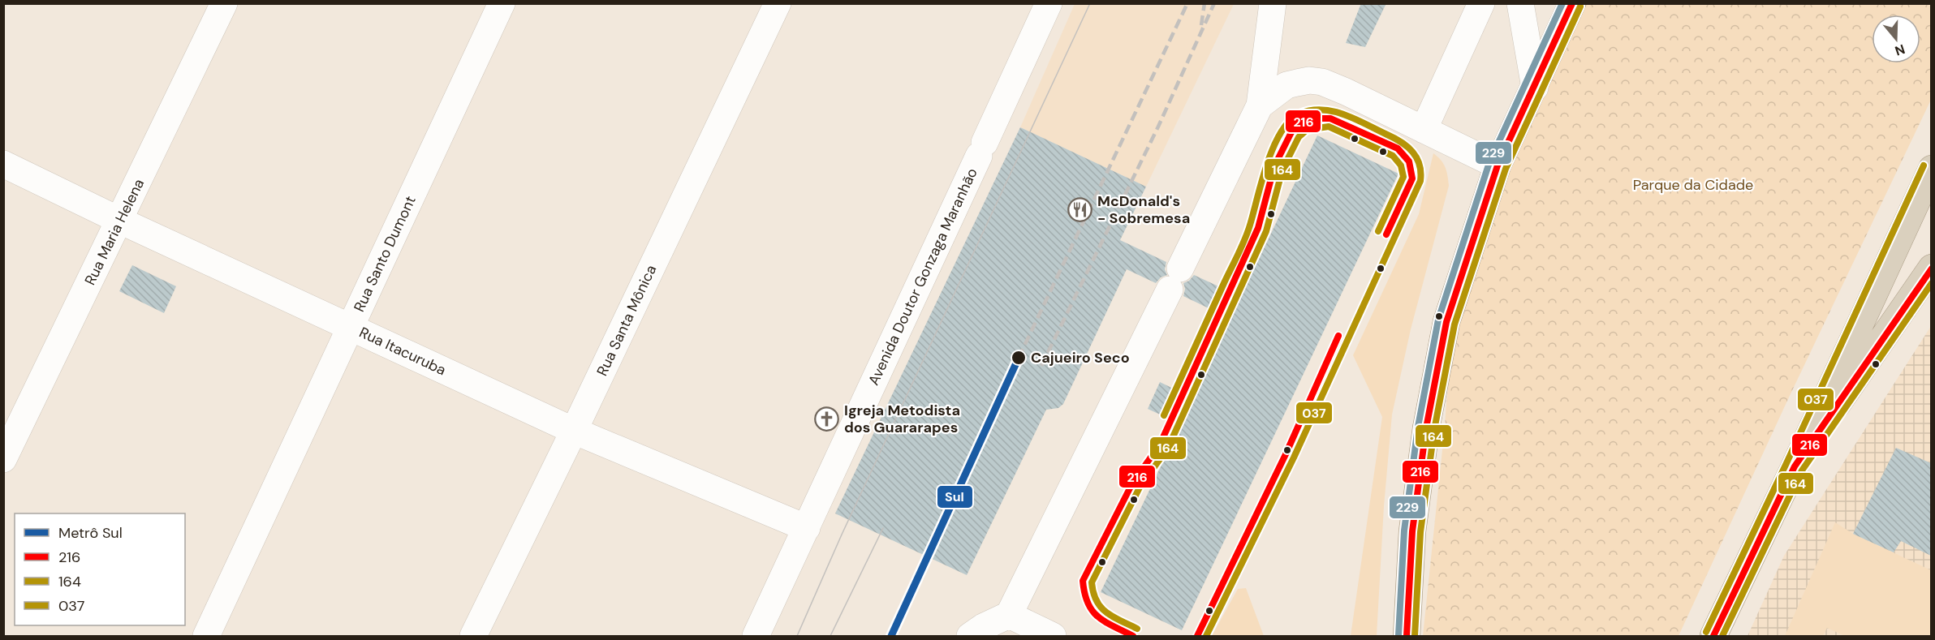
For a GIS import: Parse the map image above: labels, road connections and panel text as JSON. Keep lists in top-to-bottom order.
{
  "streets": {
    "street": [
      "Rua Maria Helena",
      "Rua Santo Dumont",
      "Avenida Doutor Gonzaga Maranhão",
      "Rua Santa Mônica",
      "Rua Itacuruba"
    ]
  },
  "crossings": [
    ["Rua Maria Helena", "Rua Itacuruba"],
    ["Rua Santo Dumont", "Rua Itacuruba"],
    ["Avenida Doutor Gonzaga Maranhão", "Rua Itacuruba"],
    ["Rua Santa Mônica", "Rua Itacuruba"]
  ],
  "parks": ["Parque da Cidade"],
  "places": {
    "restaurant": ["McDonald's - Sobremesa"],
    "other": ["Cajueiro Seco"],
    "church": ["Igreja Metodista dos Guararapes"]
  },
  "lines": [
    "transit line 216",
    "transit line 229",
    "transit line 164",
    "transit line 037",
    "metro line Sul"
  ],
  "legend": [
    "Metrô Sul",
    "216",
    "164",
    "037"
  ],
  "north": "bottom"
}
